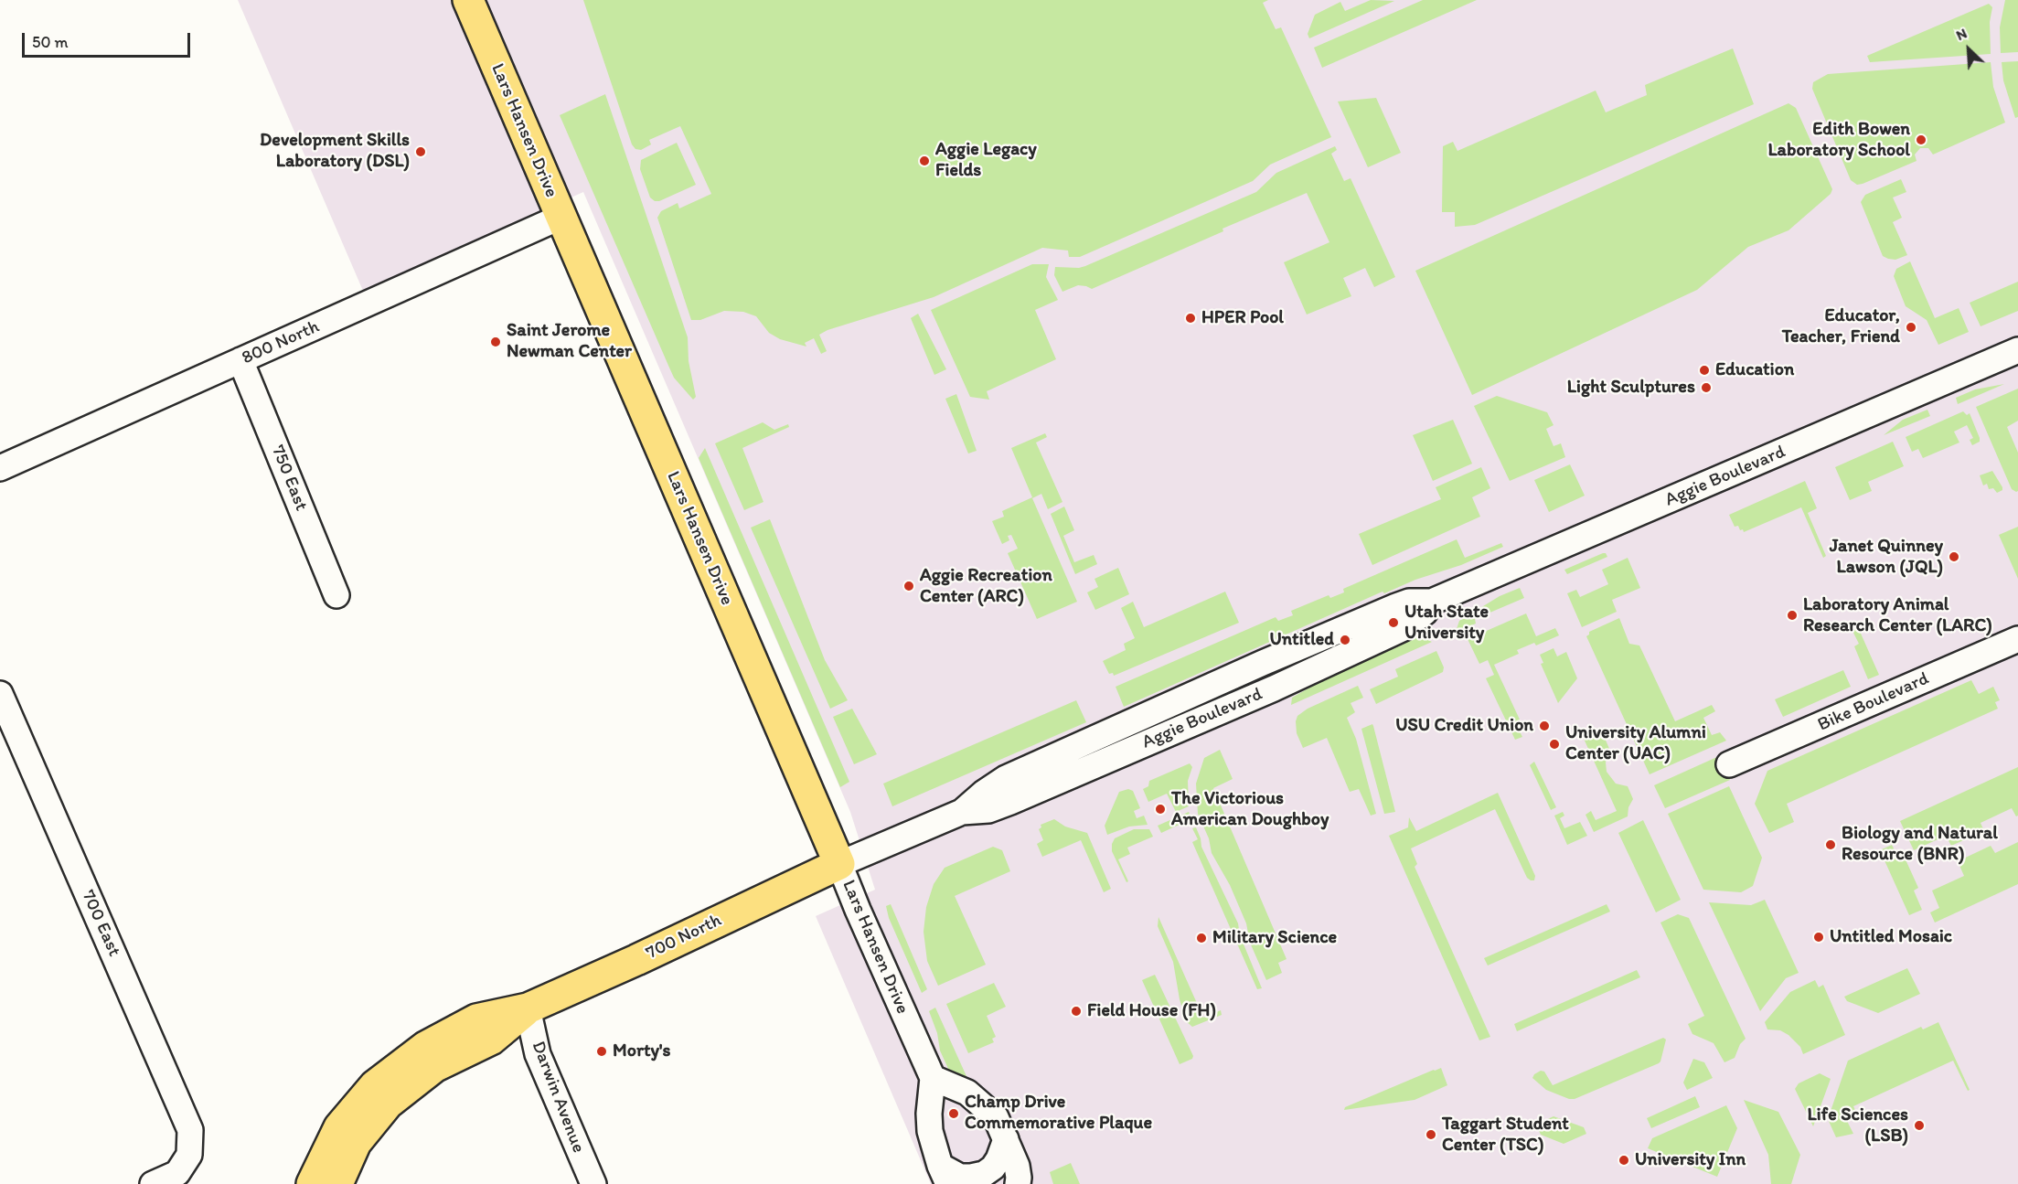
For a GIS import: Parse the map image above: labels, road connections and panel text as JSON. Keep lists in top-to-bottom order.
{
  "streets": {
    "main road": ["Lars Hansen Drive", "700 North"],
    "street": [
      "800 North",
      "Aggie Boulevard",
      "750 East",
      "Bike Boulevard",
      "700 East",
      "Darwin Avenue"
    ]
  },
  "crossings": [
    ["Lars Hansen Drive", "800 North"],
    ["Lars Hansen Drive", "Aggie Boulevard"],
    ["Lars Hansen Drive", "700 North"],
    ["800 North", "750 East"],
    ["Aggie Boulevard", "700 North"],
    ["700 North", "Darwin Avenue"]
  ],
  "places": [
    "Edith Bowen Laboratory School",
    "Development Skills Laboratory (DSL)",
    "Aggie Legacy Fields",
    "HPER Pool",
    "Educator, Teacher, Friend",
    "Saint Jerome Newman Center",
    "Education",
    "Light Sculptures",
    "Janet Quinney Lawson (JQL)",
    "Aggie Recreation Center (ARC)",
    "Laboratory Animal Research Center (LARC)",
    "Utah State University",
    "Untitled",
    "USU Credit Union",
    "University Alumni Center (UAC)",
    "The Victorious American Doughboy",
    "Biology and Natural Resource (BNR)",
    "Untitled Mosaic",
    "Military Science",
    "Field House (FH)",
    "Morty's",
    "Champ Drive Commemorative Plaque",
    "Life Sciences (LSB)",
    "Taggart Student Center (TSC)",
    "University Inn"
  ],
  "scale_bar": "50 m",
  "north": "top left"
}
